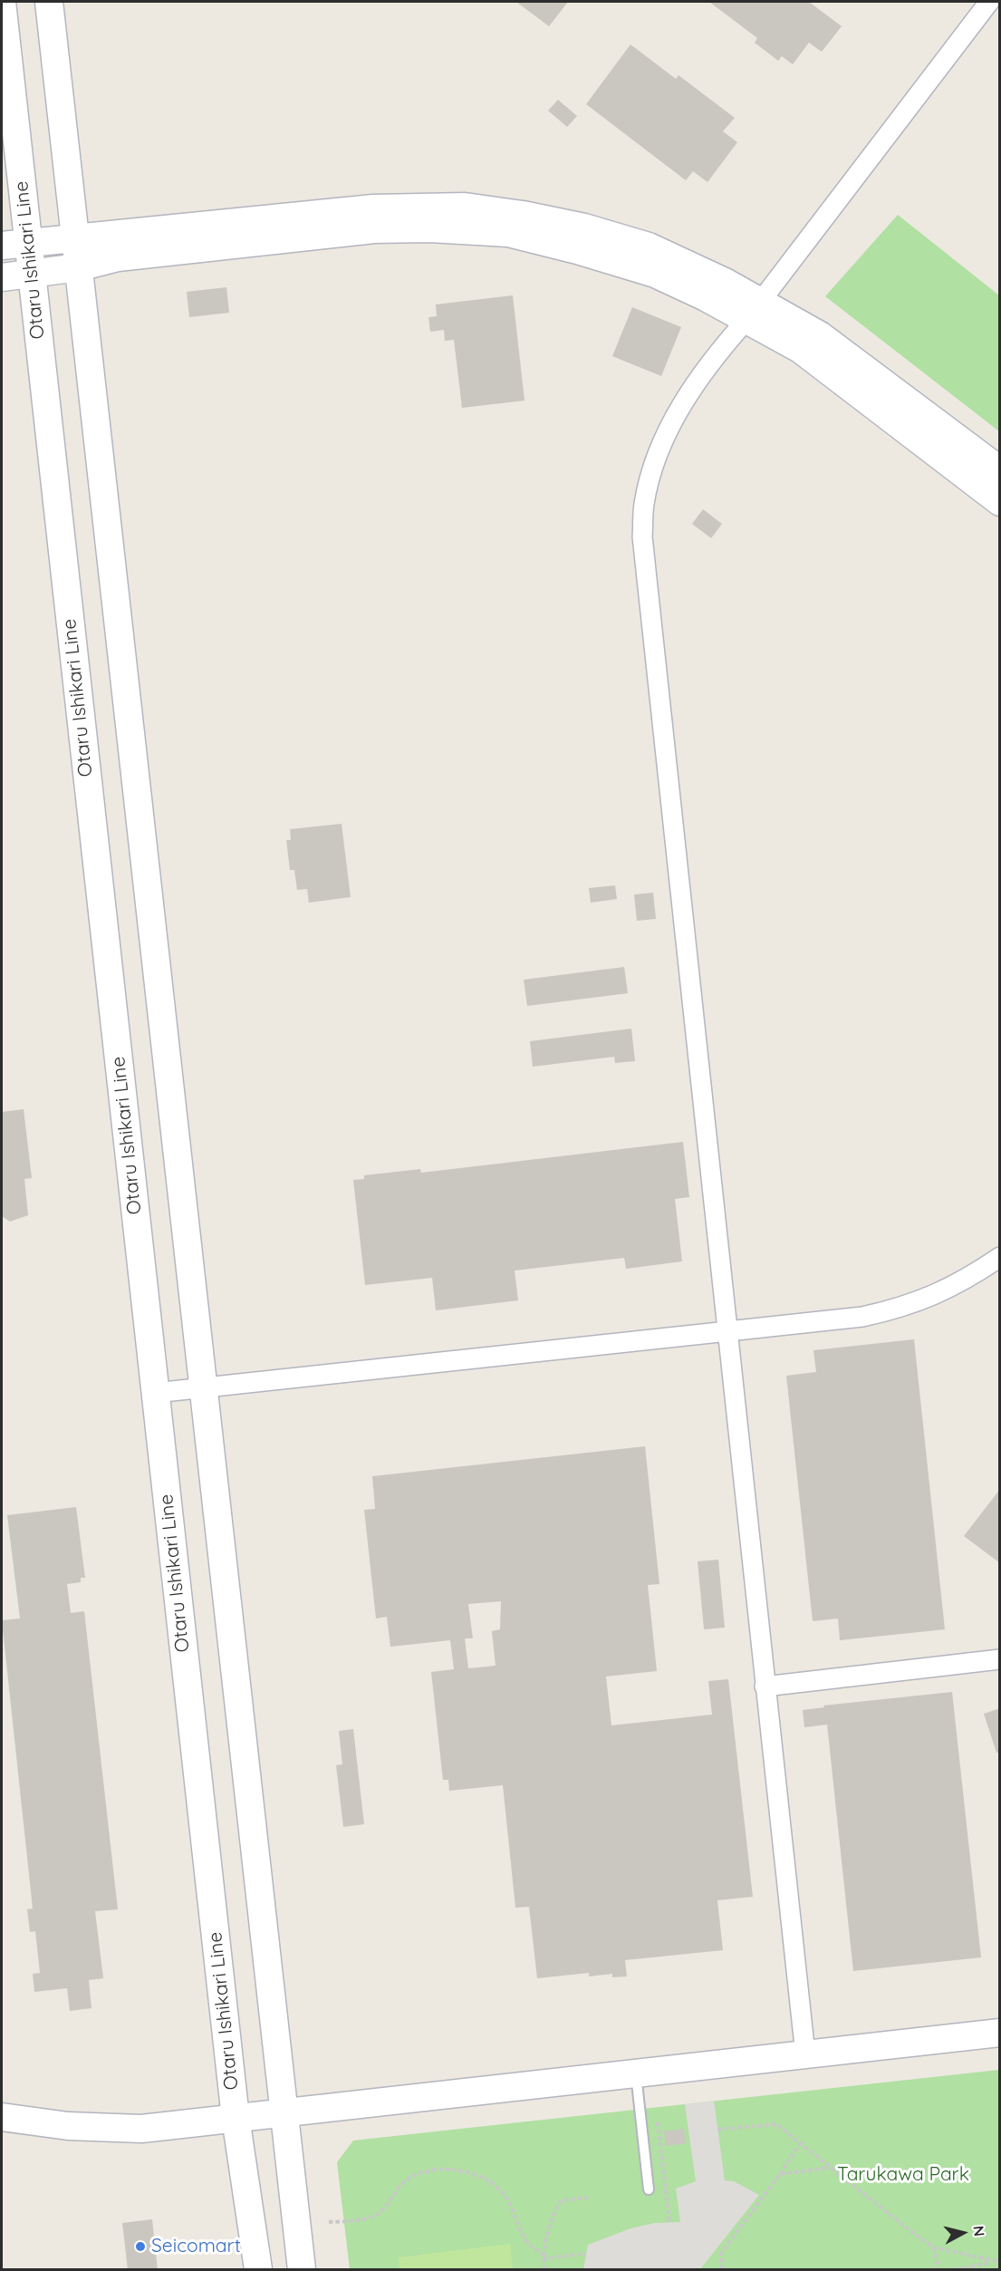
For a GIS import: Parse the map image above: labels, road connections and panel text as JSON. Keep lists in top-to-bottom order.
{
  "streets": {
    "main road": ["Otaru Ishikari Line"]
  },
  "parks": ["Tarukawa Park"],
  "places": ["Seicomart"],
  "north": "right"
}
